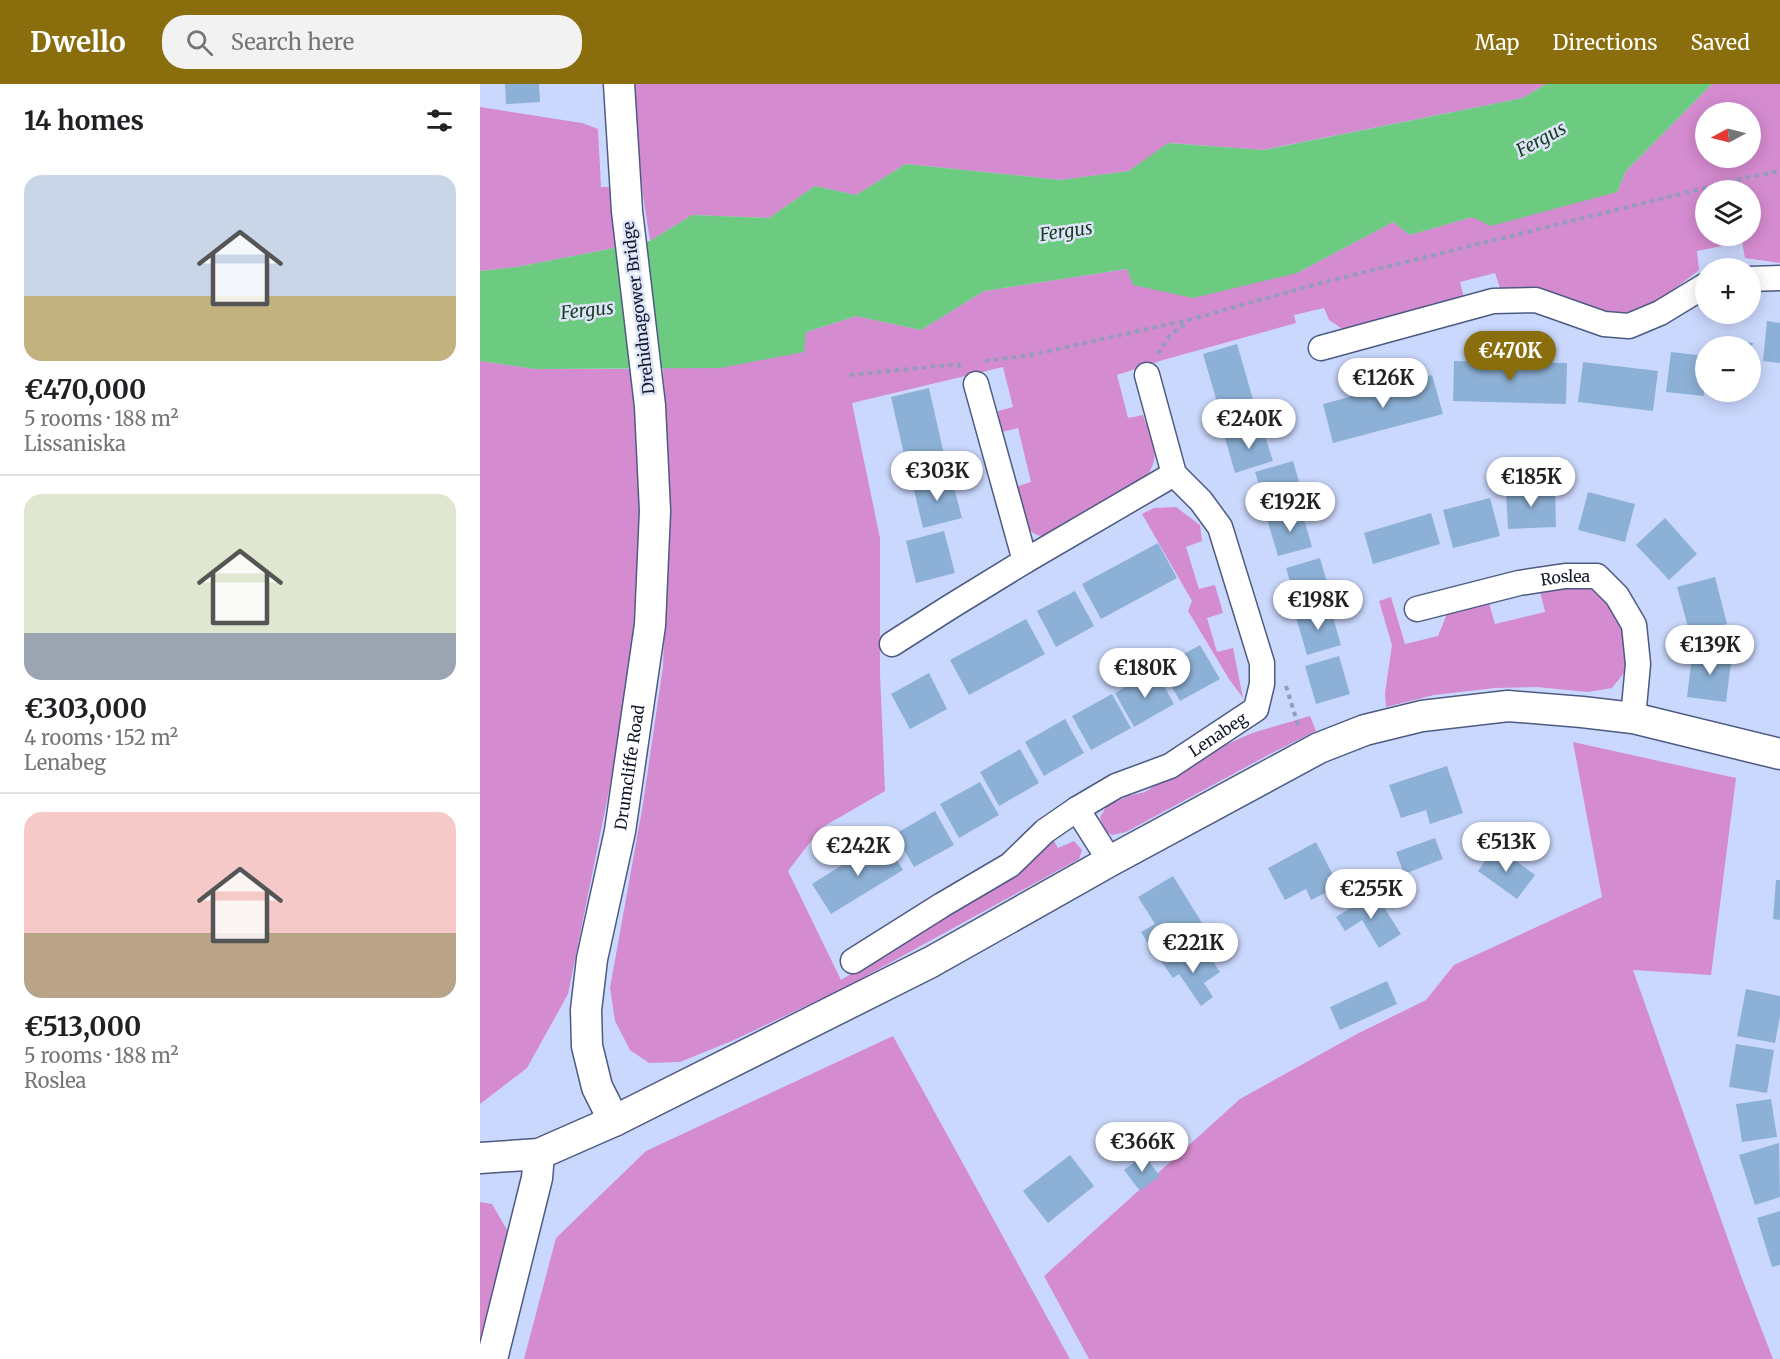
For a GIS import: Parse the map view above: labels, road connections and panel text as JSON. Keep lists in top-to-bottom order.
{
  "streets": {
    "street": [
      "Drehidnagower Bridge",
      "Roslea",
      "Lenabeg",
      "Drumcliffe Road"
    ]
  },
  "crossings": [
    ["Drehidnagower Bridge", "Drumcliffe Road"]
  ],
  "water": ["Fergus"],
  "north": "left",
  "page": {
    "header": "Dwello",
    "search": "Search here",
    "nav": ["Map", "Directions", "Saved"],
    "heading": "14 homes",
    "map_buttons": ["+", "−"],
    "list": [
      {
        "name": "€470,000",
        "note": "5 rooms · 188 m² · Lissaniska"
      },
      {
        "name": "€303,000",
        "note": "4 rooms · 152 m² · Lenabeg"
      },
      {
        "name": "€513,000",
        "note": "5 rooms · 188 m² · Roslea"
      }
    ],
    "price": [
      "€470K",
      "€126K",
      "€240K",
      "€303K",
      "€185K",
      "€192K",
      "€198K",
      "€139K",
      "€180K",
      "€513K",
      "€242K",
      "€255K",
      "€221K",
      "€366K"
    ]
  }
}
